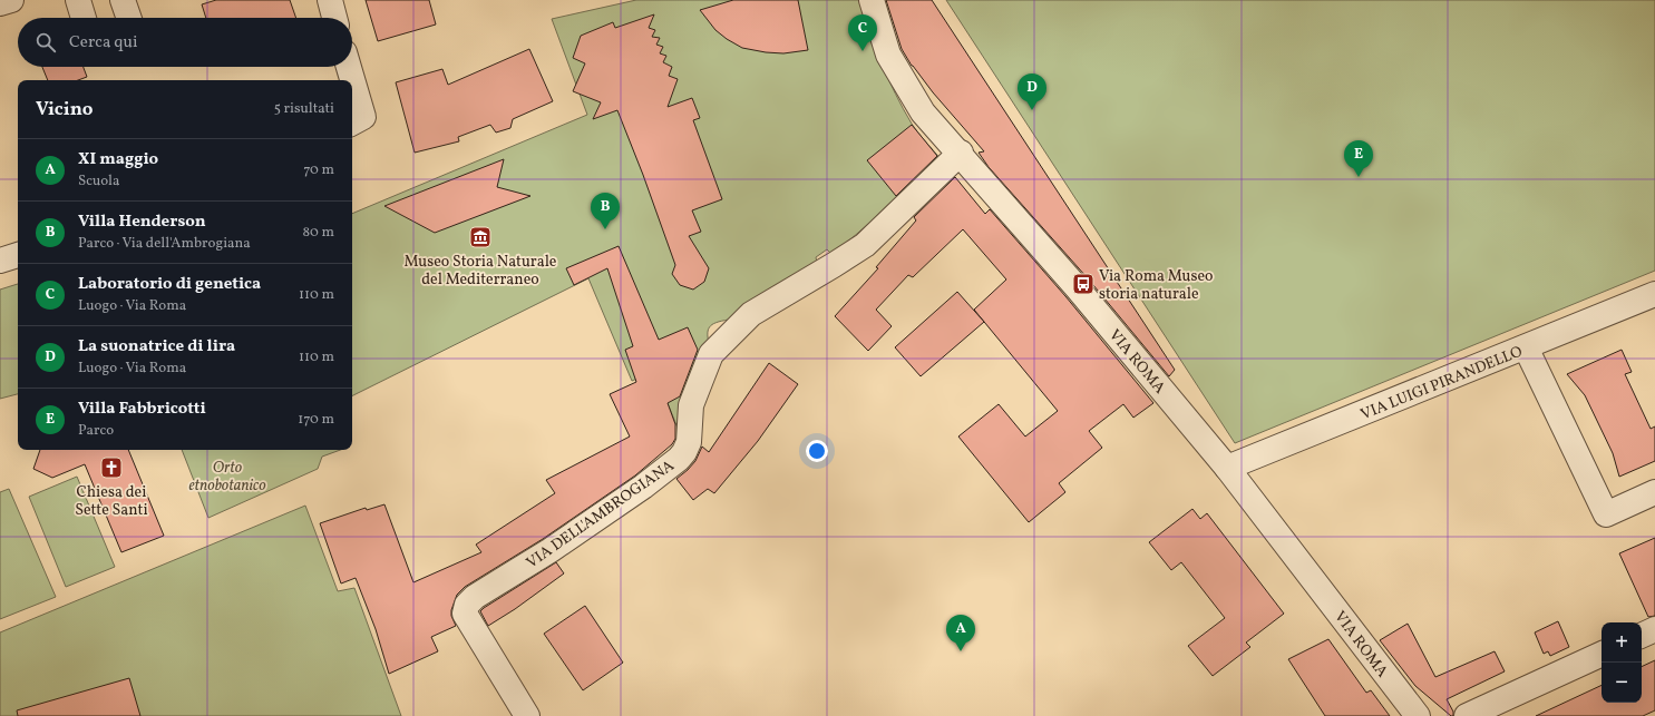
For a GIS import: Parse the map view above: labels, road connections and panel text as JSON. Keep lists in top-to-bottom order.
{
  "streets": {
    "street": ["VIA ROMA", "VIA LUIGI PIRANDELLO", "VIA DELL'AMBROGIANA"]
  },
  "crossings": [
    ["VIA ROMA", "VIA LUIGI PIRANDELLO"],
    ["VIA ROMA", "VIA DELL'AMBROGIANA"]
  ],
  "parks": ["Orto etnobotanico"],
  "places": {
    "museum": ["Museo Storia Naturale del Mediterraneo"],
    "bus stop": ["Via Roma Museo storia naturale"],
    "church": ["Chiesa dei Sette Santi"]
  },
  "page": {
    "pins": [
      "C",
      "D",
      "E",
      "B",
      "A"
    ],
    "search": "Cerca qui",
    "heading": ["Vicino", "5 risultati"],
    "list": [
      {
        "mark": "A",
        "name": "XI maggio",
        "note": "Scuola",
        "value": "70 m"
      },
      {
        "mark": "B",
        "name": "Villa Henderson",
        "note": "Parco · Via dell'Ambrogiana",
        "value": "80 m"
      },
      {
        "mark": "C",
        "name": "Laboratorio di genetica",
        "note": "Luogo · Via Roma",
        "value": "110 m"
      },
      {
        "mark": "D",
        "name": "La suonatrice di lira",
        "note": "Luogo · Via Roma",
        "value": "110 m"
      },
      {
        "mark": "E",
        "name": "Villa Fabbricotti",
        "note": "Parco",
        "value": "170 m"
      }
    ],
    "map_buttons": ["+", "−"]
  }
}
